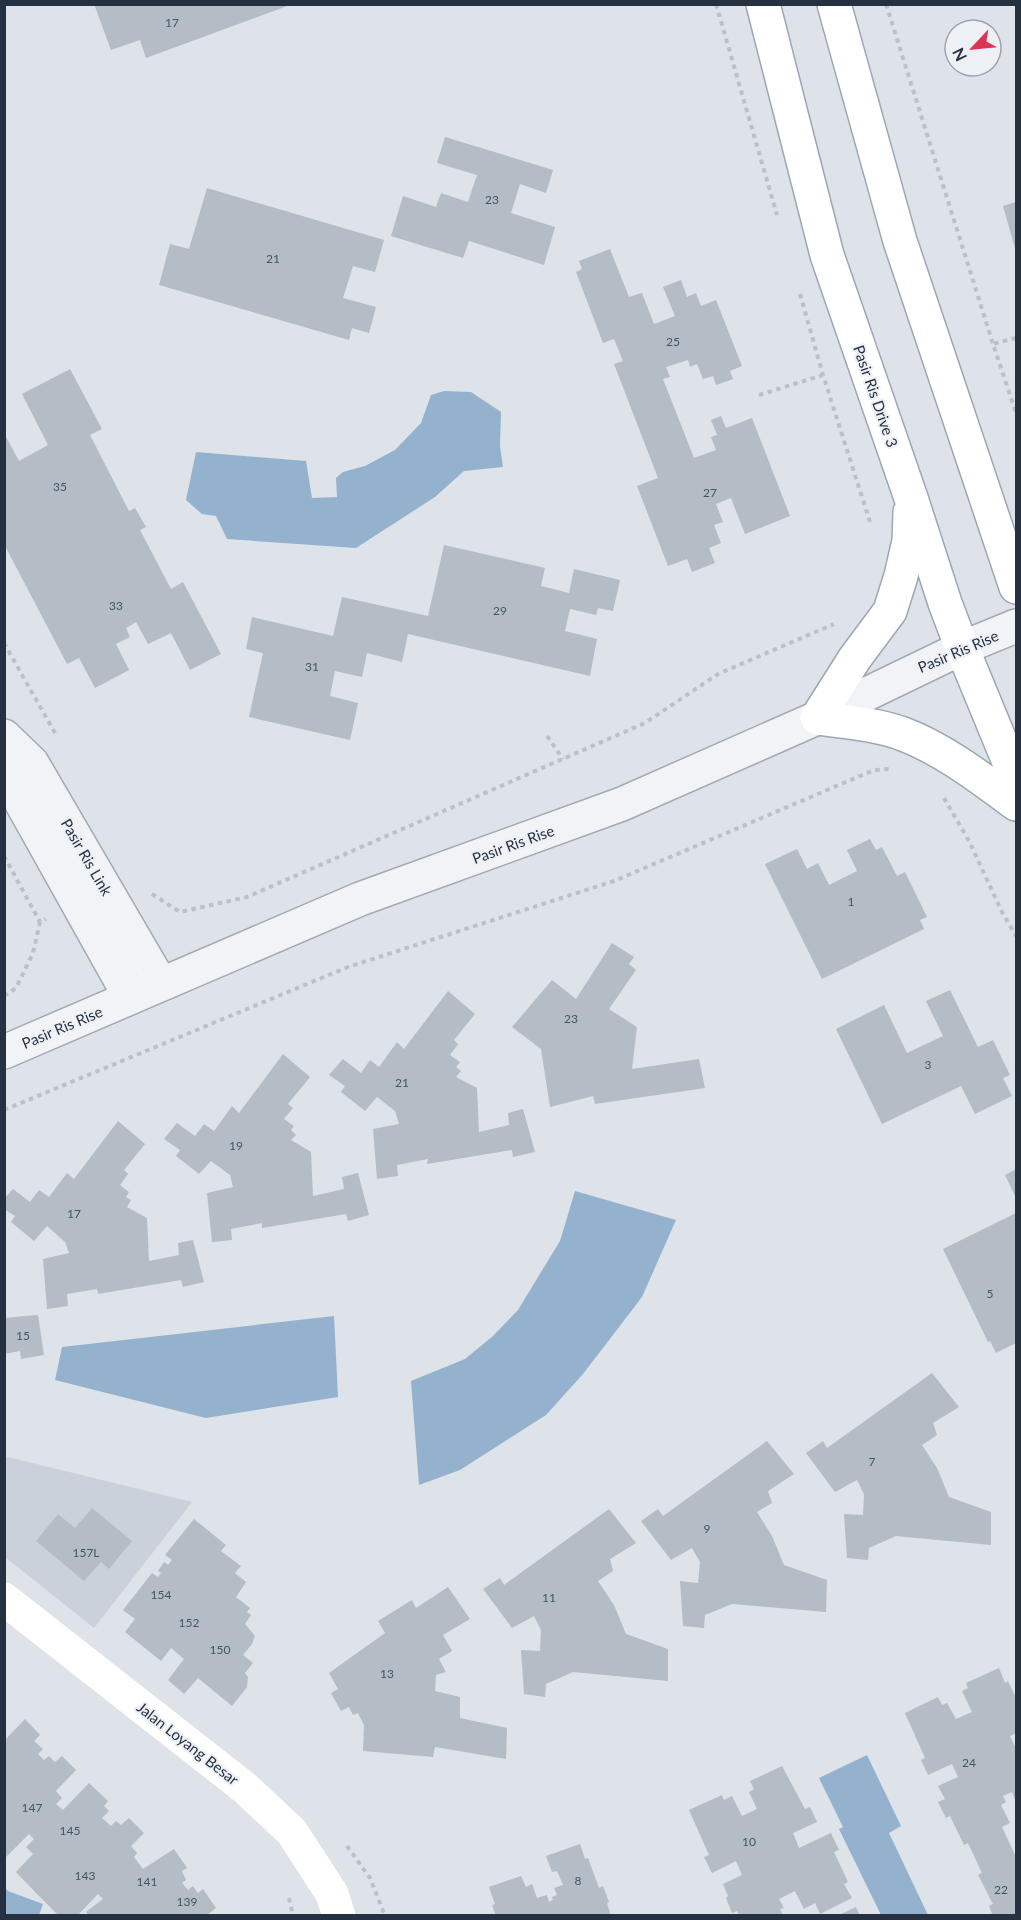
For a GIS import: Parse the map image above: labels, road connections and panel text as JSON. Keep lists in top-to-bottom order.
{
  "streets": {
    "main road": ["Pasir Ris Drive 3", "Jalan Loyang Besar"],
    "street": ["Pasir Ris Rise", "Pasir Ris Link"]
  },
  "crossings": [
    ["Pasir Ris Drive 3", "Pasir Ris Rise"],
    ["Pasir Ris Rise", "Pasir Ris Link"]
  ],
  "house_numbers": [
    "17",
    "23",
    "21",
    "25",
    "35",
    "27",
    "33",
    "29",
    "31",
    "1",
    "23",
    "3",
    "21",
    "19",
    "17",
    "5",
    "15",
    "7",
    "9",
    "157L",
    "154",
    "11",
    "152",
    "150",
    "13",
    "24",
    "147",
    "145",
    "10",
    "143",
    "8",
    "141",
    "22",
    "139"
  ],
  "north": "bottom left"
}
